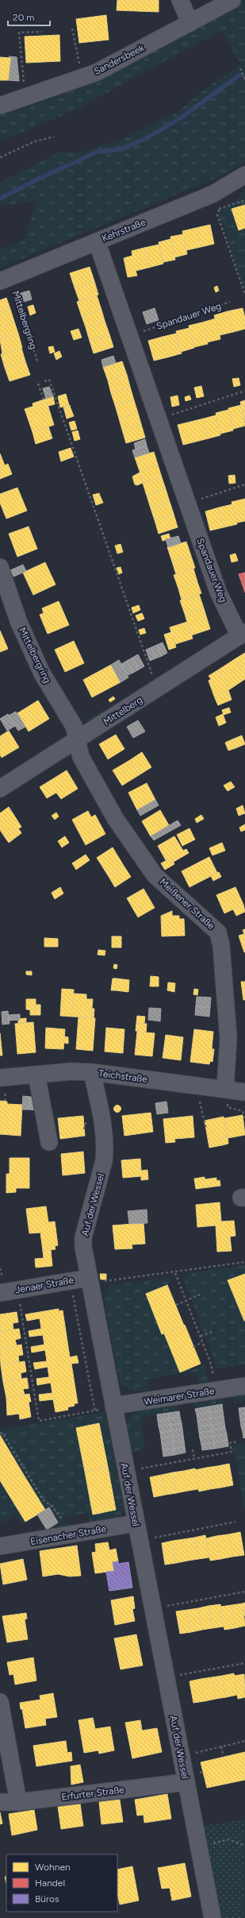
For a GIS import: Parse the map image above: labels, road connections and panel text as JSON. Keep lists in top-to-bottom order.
{
  "streets": {
    "street": [
      "Sandersbeek",
      "Kehrstraße",
      "Spandauer Weg",
      "Mittelbergring",
      "Mittelberg",
      "Meißener Straße",
      "Teichstraße",
      "Auf der Wessel",
      "Jenaer Straße",
      "Weimarer Straße",
      "Eisenacher Straße",
      "Erfurter Straße"
    ]
  },
  "crossings": [
    ["Kehrstraße", "Spandauer Weg"],
    ["Kehrstraße", "Mittelbergring"],
    ["Spandauer Weg", "Mittelberg"],
    ["Mittelbergring", "Mittelberg"],
    ["Mittelbergring", "Meißener Straße"],
    ["Mittelberg", "Meißener Straße"],
    ["Meißener Straße", "Teichstraße"],
    ["Teichstraße", "Auf der Wessel"],
    ["Auf der Wessel", "Jenaer Straße"],
    ["Auf der Wessel", "Weimarer Straße"],
    ["Auf der Wessel", "Eisenacher Straße"],
    ["Auf der Wessel", "Erfurter Straße"]
  ],
  "legend": ["Wohnen", "Handel", "Büros"],
  "scale_bar": "20 m"
}
